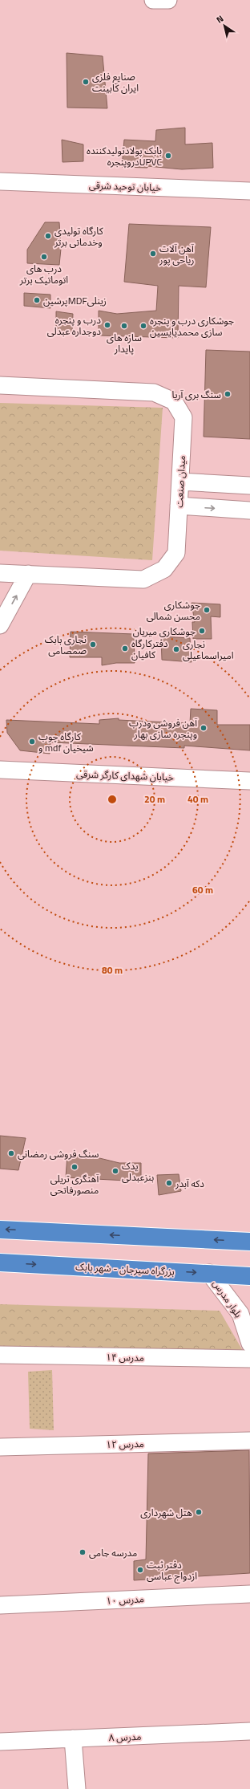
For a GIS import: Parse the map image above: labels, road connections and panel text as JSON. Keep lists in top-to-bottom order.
{
  "streets": {
    "highway": ["بزرگراه سیرجان - شهر بابک"],
    "street": [
      "خیابان توحید شرقی",
      "میدان صنعت",
      "خیابان شهدای کارگر شرقی",
      "بلوار مدرس",
      "مدرس ۱۴",
      "مدرس ۱۲",
      "مدرس ۱۰",
      "مدرس ۸"
    ]
  },
  "crossings": [
    ["بزرگراه سیرجان - شهر بابک", "بلوار مدرس"]
  ],
  "places": [
    "صنایع فلزی ایران کابینت",
    "بابک پولادتولیدکننده دروپنجرهUPVC",
    "کارگاه تولیدی وخدماتی برتر",
    "آهن آلات ریاحی پور",
    "درب های اتوماتیک برتر",
    "پرشینMDFزینلی",
    "درب و پنجره دوجداره عبدلی",
    "سازه های پایدار",
    "جوشکاری درب و پنجره سازی محمدیایسین",
    "سنگ بری آریا",
    "جوشکاری محسن شمالی",
    "جوشکاری میریان",
    "نجاری بابک صمصامی",
    "دفترکارگاه کافیان",
    "نجاری امیراسماعیلی",
    "آهن فروشی ودرب وپنجره سازی بهار",
    "کارگاه چوب و mdf شیخیان",
    "سنگ فروشی رمضانی",
    "آهنگری تریلی منصورفاتحی",
    "یدک بنزعبدلی",
    "دکه آبدر",
    "هتل شهرداری",
    "مدرسه جامی",
    "دفتر ثبت ازدواج عباسی"
  ],
  "north": "top left",
  "rings": [
    "20 m",
    "40 m",
    "60 m",
    "80 m"
  ]
}
